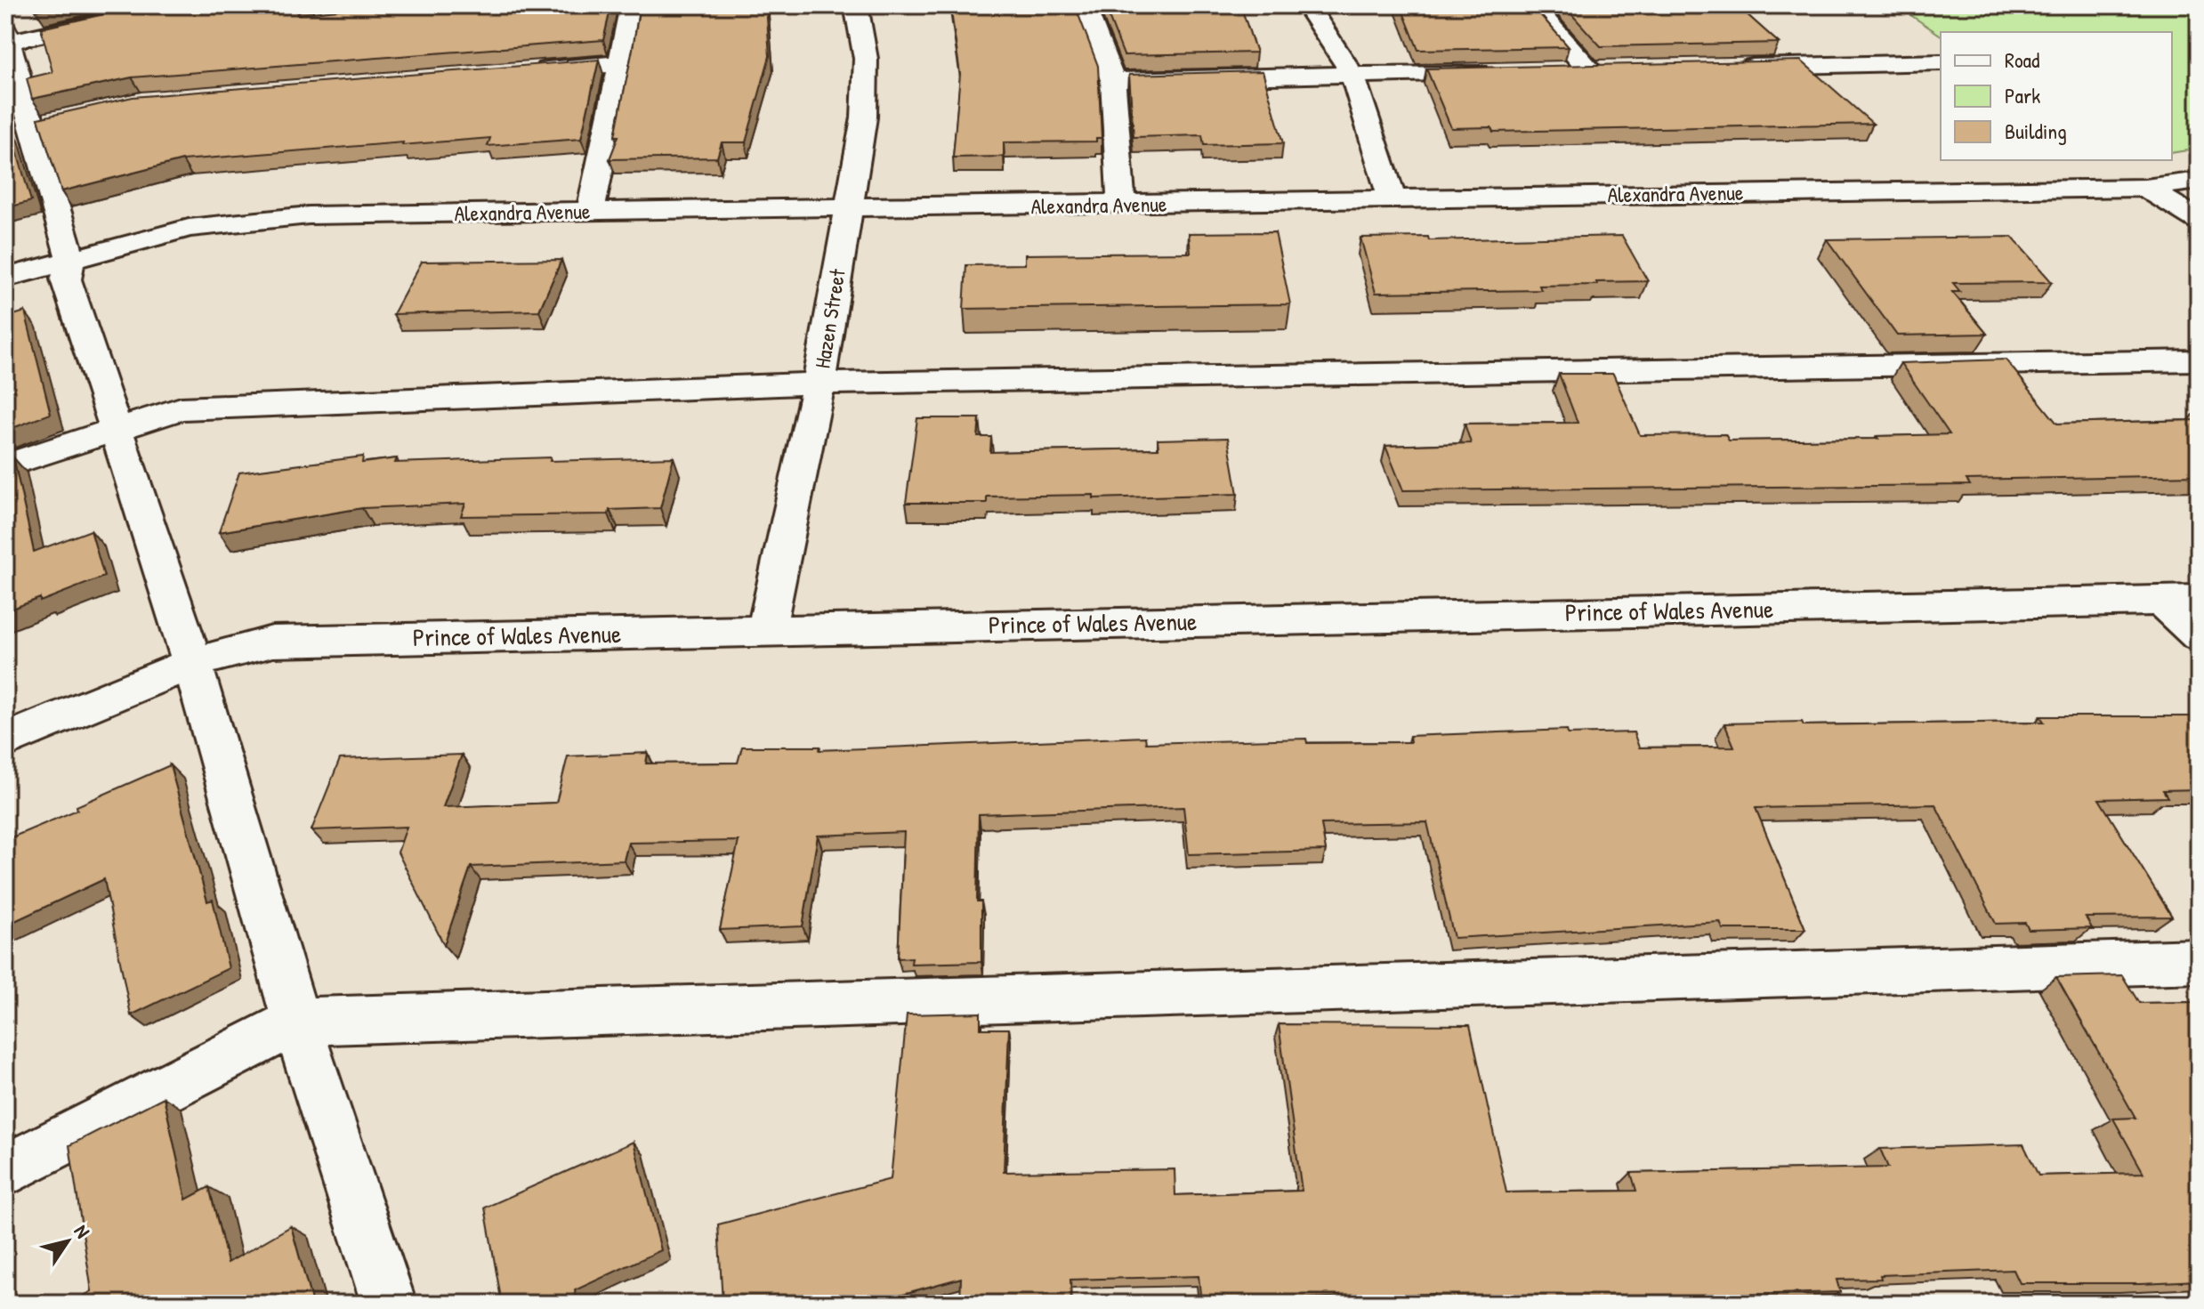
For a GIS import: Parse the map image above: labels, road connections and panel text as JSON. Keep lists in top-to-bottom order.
{
  "streets": {
    "street": ["Alexandra Avenue", "Hazen Street", "Prince of Wales Avenue"]
  },
  "crossings": [
    ["Alexandra Avenue", "Hazen Street"],
    ["Hazen Street", "Prince of Wales Avenue"]
  ],
  "legend": ["Road", "Park", "Building"],
  "north": "top right"
}
